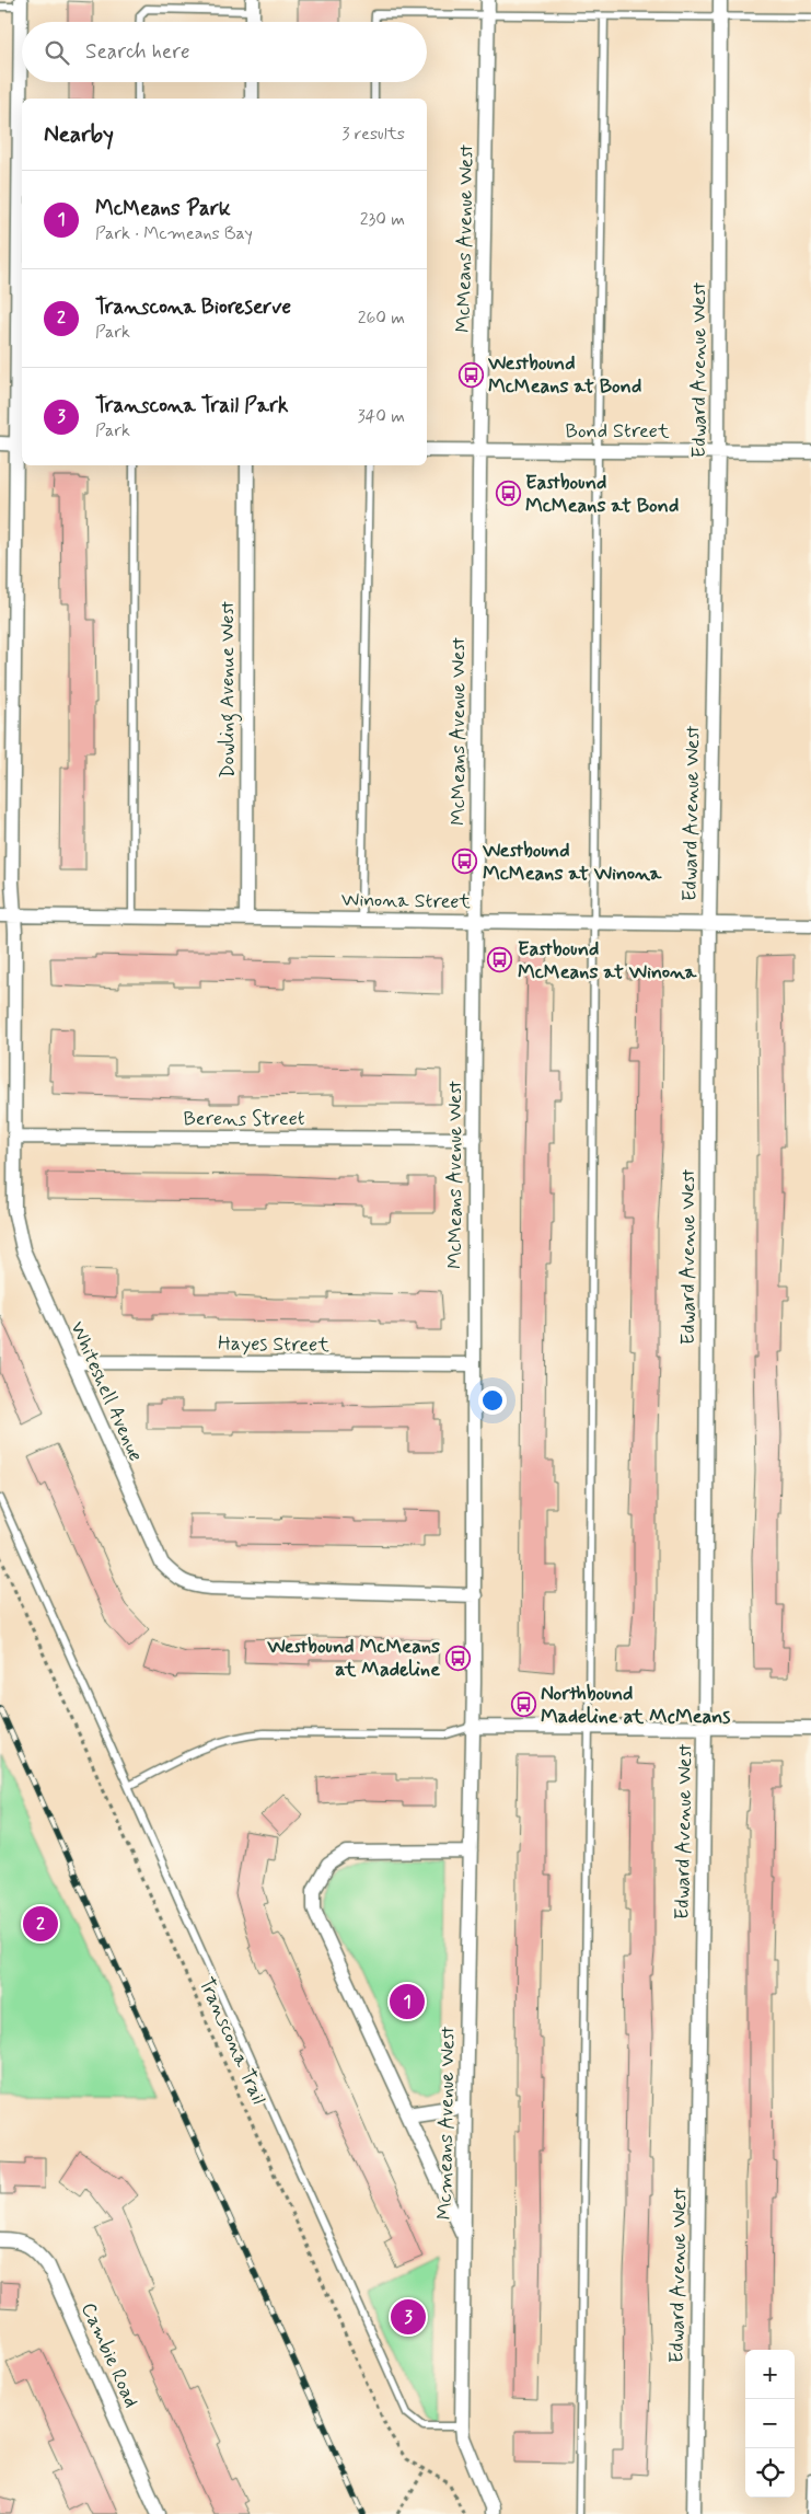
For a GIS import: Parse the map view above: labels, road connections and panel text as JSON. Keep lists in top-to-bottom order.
{
  "streets": {
    "street": [
      "McMeans Avenue West",
      "Edward Avenue West",
      "Bond Street",
      "Dowling Avenue West",
      "Winona Street",
      "Berens Street",
      "Hayes Street",
      "Whiteshell Avenue",
      "Mcmeans Avenue West",
      "Cambie Road"
    ],
    "path": ["Transcona Trail"]
  },
  "crossings": [
    ["McMeans Avenue West", "Bond Street"],
    ["McMeans Avenue West", "Winona Street"],
    ["McMeans Avenue West", "Berens Street"],
    ["McMeans Avenue West", "Hayes Street"],
    ["McMeans Avenue West", "Whiteshell Avenue"],
    ["McMeans Avenue West", "Mcmeans Avenue West"],
    ["Edward Avenue West", "Bond Street"],
    ["Edward Avenue West", "Winona Street"],
    ["Dowling Avenue West", "Winona Street"],
    ["Winona Street", "Whiteshell Avenue"],
    ["Berens Street", "Whiteshell Avenue"],
    ["Hayes Street", "Whiteshell Avenue"]
  ],
  "places": {
    "bus stop": [
      "Westbound McMeans at Bond",
      "Eastbound McMeans at Bond",
      "Westbound McMeans at Winona",
      "Eastbound McMeans at Winona",
      "Westbound McMeans at Madeline",
      "Northbound Madeline at McMeans"
    ]
  },
  "page": {
    "search": "Search here",
    "heading": ["Nearby", "3 results"],
    "list": [
      {
        "mark": "1",
        "name": "McMeans Park",
        "note": "Park · Mcmeans Bay",
        "value": "230 m"
      },
      {
        "mark": "2",
        "name": "Transcona Bioreserve",
        "note": "Park",
        "value": "260 m"
      },
      {
        "mark": "3",
        "name": "Transcona Trail Park",
        "note": "Park",
        "value": "340 m"
      }
    ],
    "pins": ["2", "1", "3"],
    "map_buttons": ["+", "−"]
  }
}
